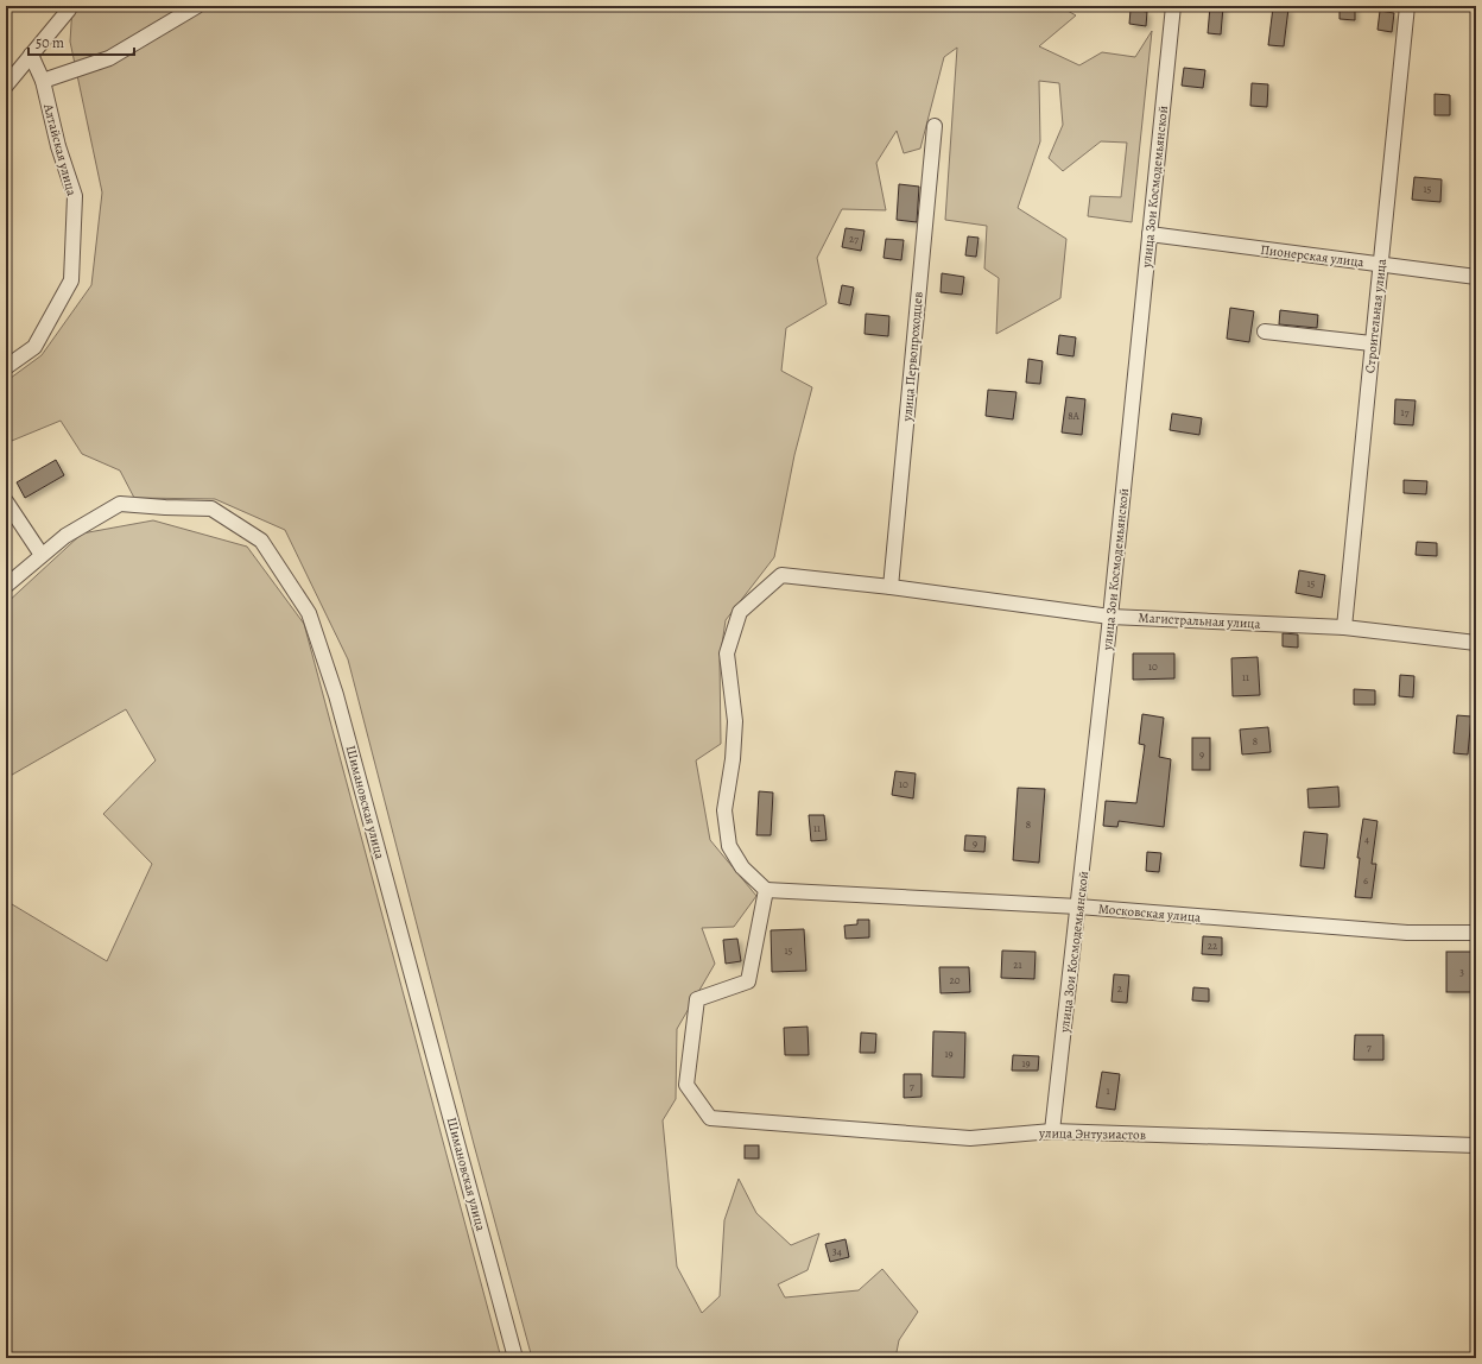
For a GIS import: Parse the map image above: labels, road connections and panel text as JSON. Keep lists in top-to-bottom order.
{
  "streets": {
    "street": [
      "Алтайская улица",
      "улица Зои Космодемьянской",
      "Пионерская улица",
      "Строительная улица",
      "улица Первопроходцев",
      "Магистральная улица",
      "Шимановская улица",
      "Московская улица",
      "улица Энтузиастов"
    ]
  },
  "crossings": [
    ["улица Зои Космодемьянской", "Пионерская улица"],
    ["улица Зои Космодемьянской", "Магистральная улица"],
    ["улица Зои Космодемьянской", "Московская улица"],
    ["улица Зои Космодемьянской", "улица Энтузиастов"],
    ["Пионерская улица", "Строительная улица"],
    ["Строительная улица", "Магистральная улица"],
    ["улица Первопроходцев", "Магистральная улица"],
    ["Магистральная улица", "Московская улица"],
    ["Магистральная улица", "улица Энтузиастов"],
    ["Московская улица", "улица Энтузиастов"]
  ],
  "house_numbers": [
    "15",
    "27",
    "17",
    "8А",
    "15",
    "10",
    "11",
    "8",
    "9",
    "10",
    "8",
    "11",
    "4",
    "9",
    "6",
    "22",
    "15",
    "21",
    "3",
    "20",
    "2",
    "7",
    "19",
    "19",
    "7",
    "1",
    "34"
  ],
  "scale_bar": "50 m"
}
